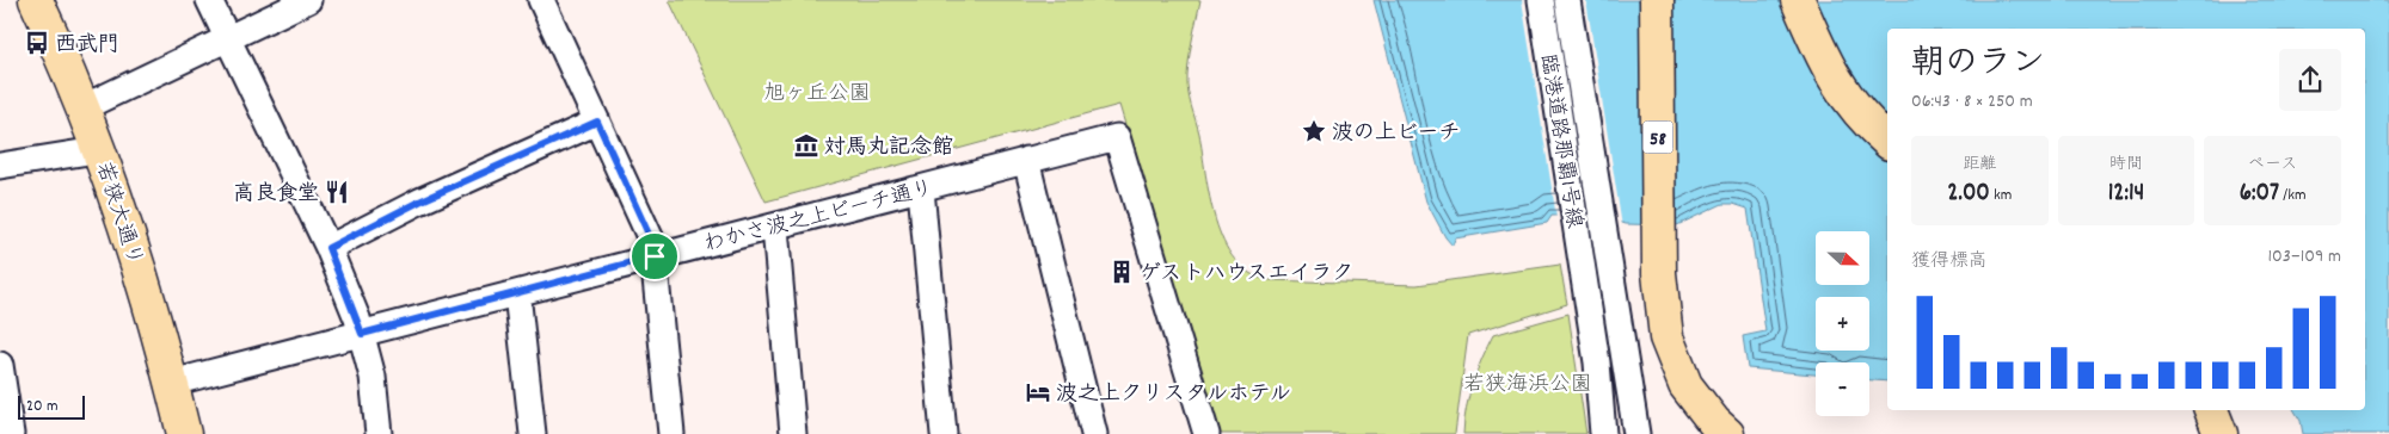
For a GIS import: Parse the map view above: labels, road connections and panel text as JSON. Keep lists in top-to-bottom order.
{
  "streets": {
    "main road": ["58", "若狭大通り"],
    "street": ["臨港道路那覇1号線", "わかさ波之上ビーチ通り"]
  },
  "crossings": [
    ["若狭大通り", "わかさ波之上ビーチ通り"]
  ],
  "parks": ["旭ヶ丘公園", "若狭海浜公園"],
  "places": {
    "bus stop": ["西武門"],
    "place": ["波の上ビーチ"],
    "museum": ["対馬丸記念館"],
    "restaurant": ["高良食堂"],
    "building": ["ゲストハウスエイラク"],
    "hotel": ["波之上クリスタルホテル"]
  },
  "scale_bar": "20 m",
  "north": "right",
  "page": {
    "heading": ["朝のラン", "06:43 · 8 × 250 m"],
    "stats": [
      ["距離", "2.00 km"],
      ["時間", "12:14"],
      ["ペース", "6:07 /km"]
    ],
    "map_buttons": ["+", "−"],
    "chart": ["獲得標高", "103–109 m"],
    "scale": "20 m"
  }
}
